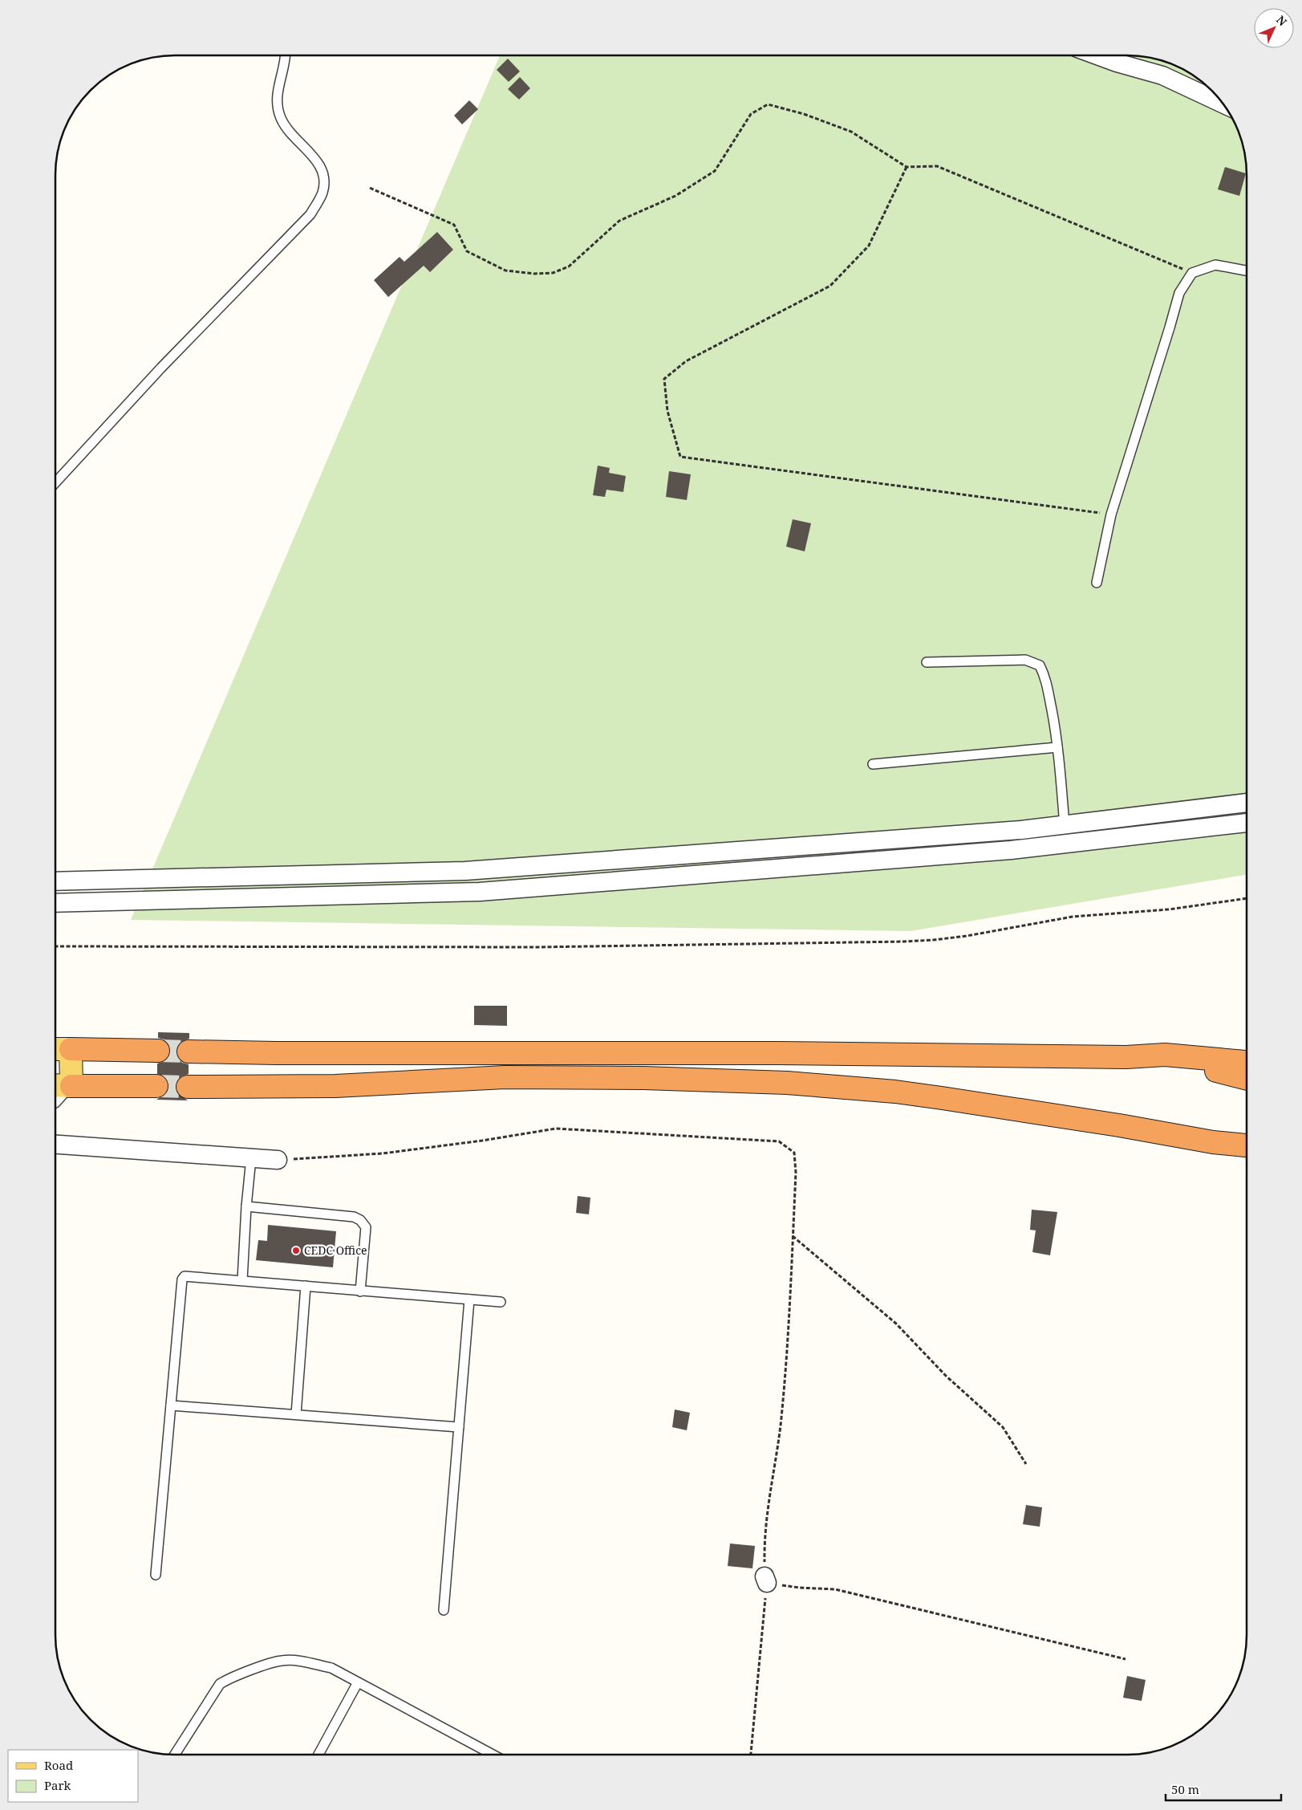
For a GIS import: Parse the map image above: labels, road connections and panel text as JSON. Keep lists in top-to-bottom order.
{
  "places": ["CEDC Office"],
  "legend": ["Road", "Park"],
  "scale_bar": "50 m",
  "north": "top right"
}
